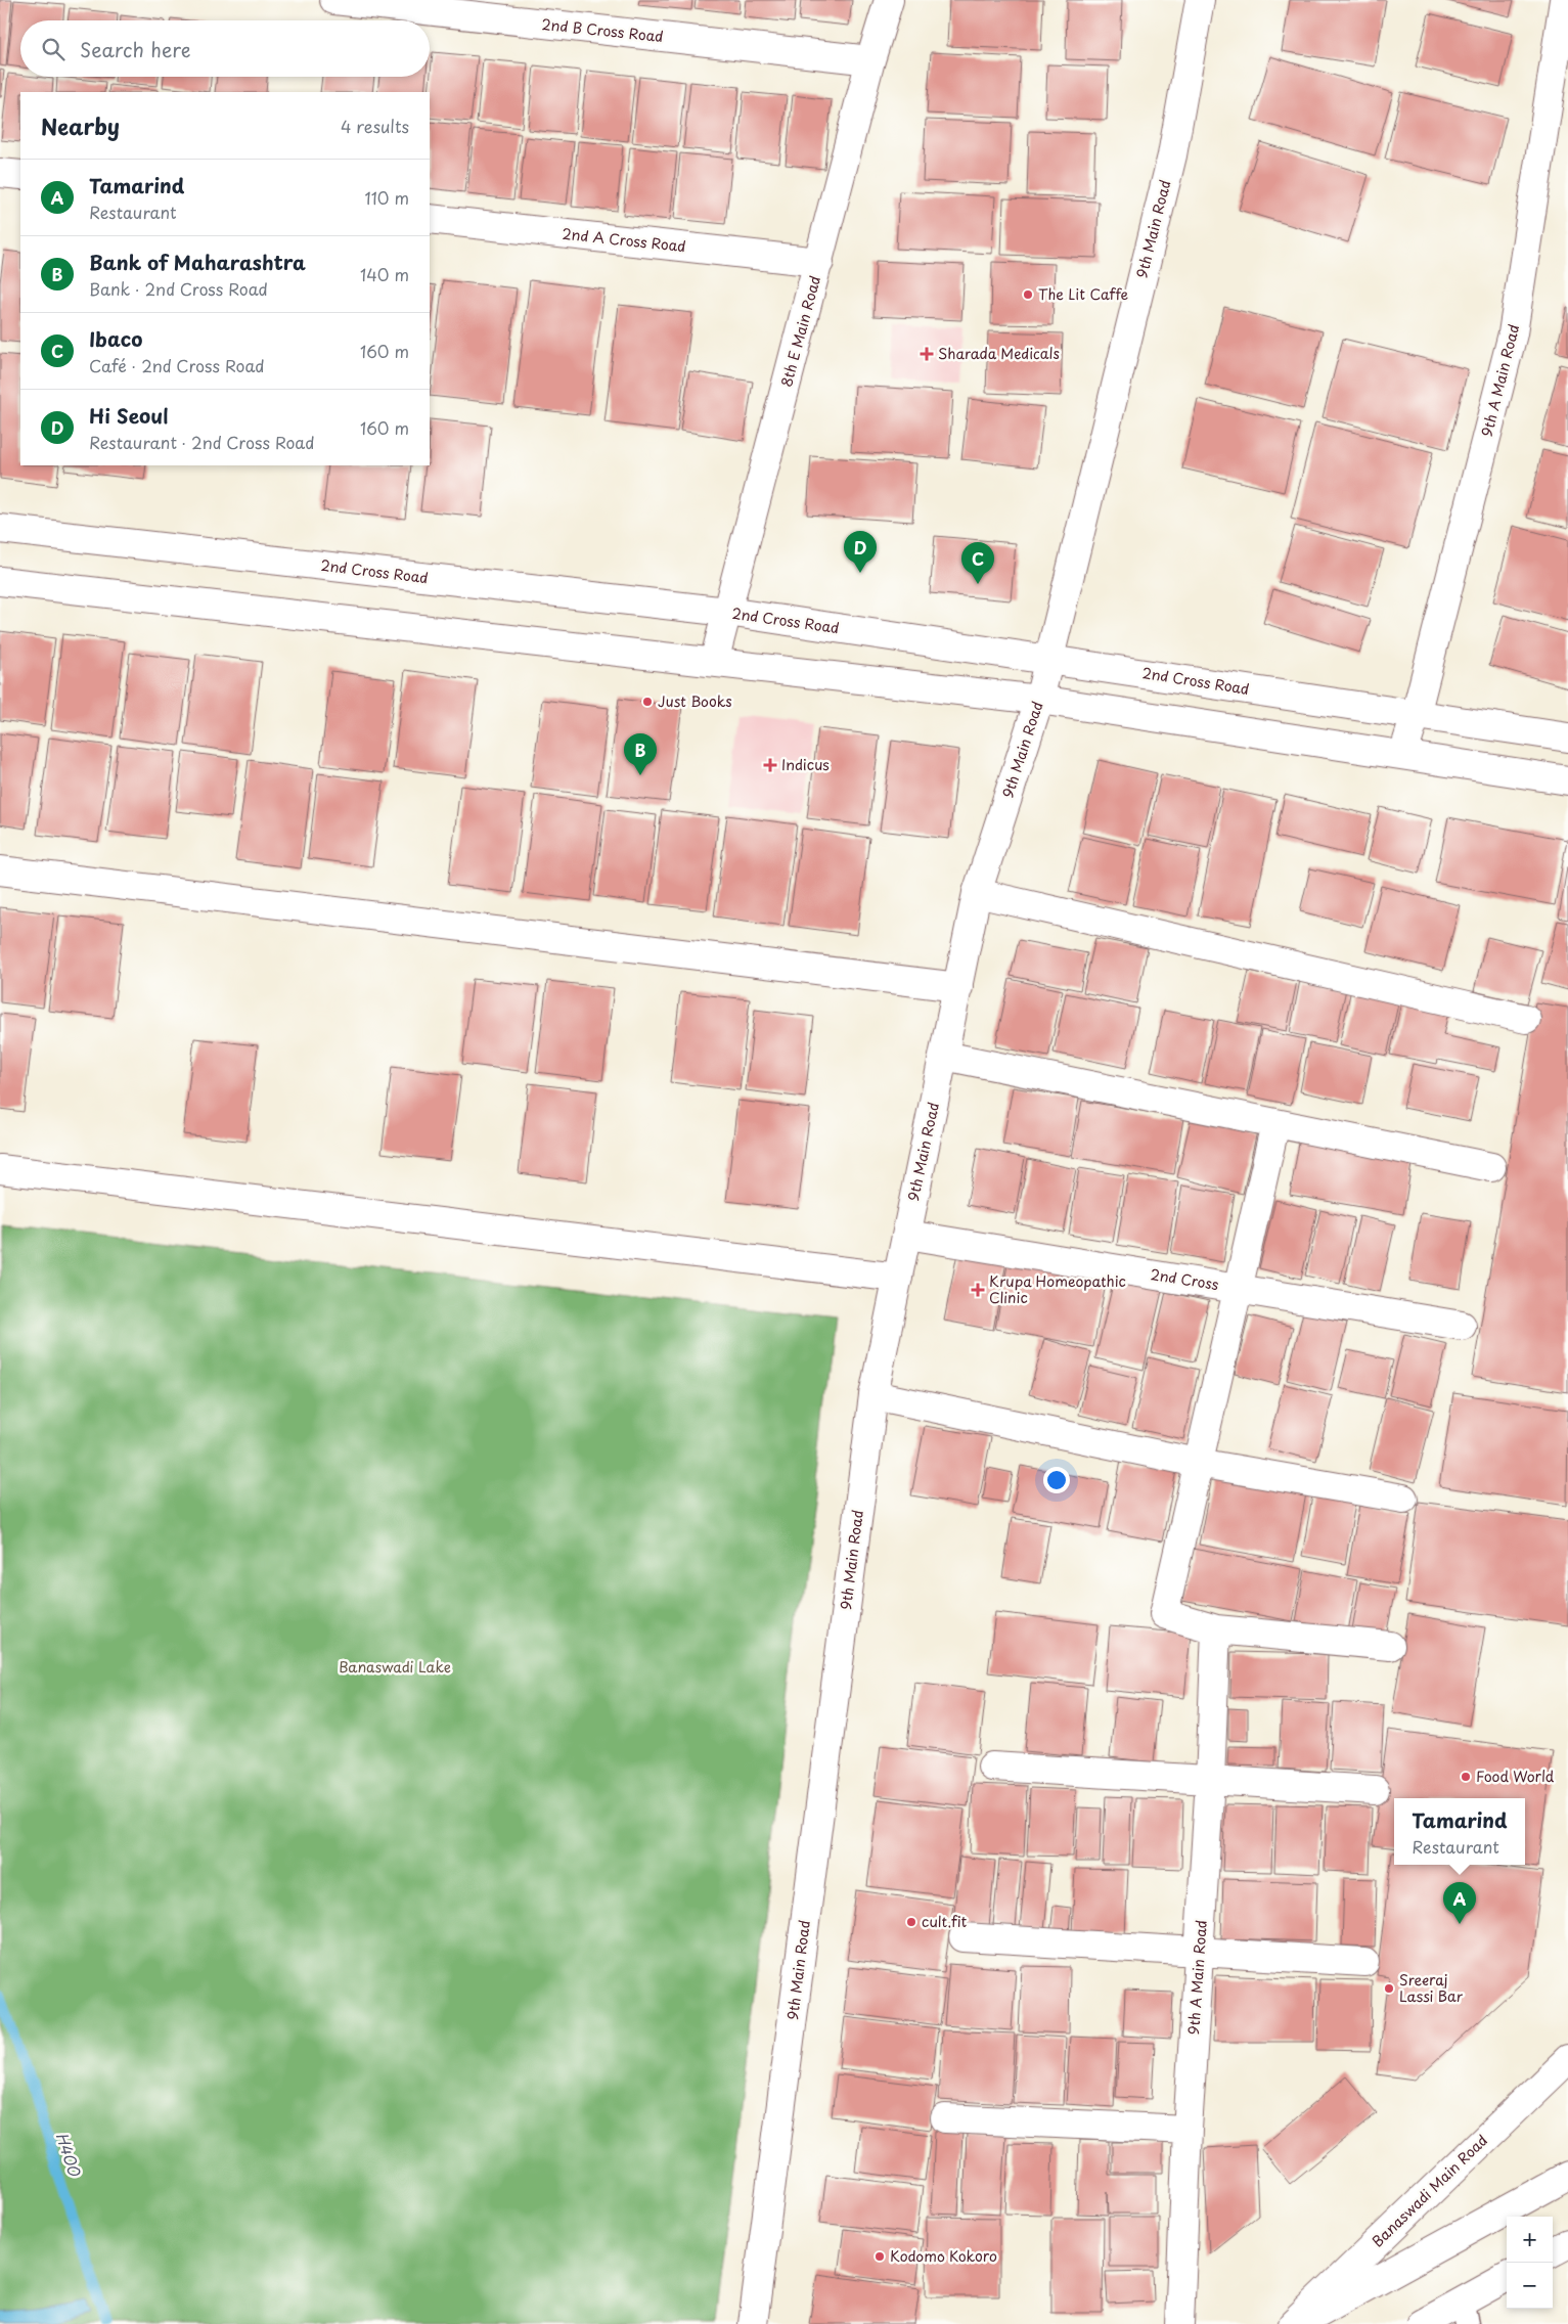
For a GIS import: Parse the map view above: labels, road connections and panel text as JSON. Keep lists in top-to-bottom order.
{
  "streets": {
    "street": [
      "2nd B Cross Road",
      "9th Main Road",
      "2nd A Cross Road",
      "8th E Main Road",
      "9th A Main Road",
      "2nd Cross Road",
      "2nd Cross",
      "Banaswadi Main Road"
    ]
  },
  "crossings": [
    ["2nd B Cross Road", "8th E Main Road"],
    ["9th Main Road", "2nd Cross Road"],
    ["9th Main Road", "2nd Cross"],
    ["2nd A Cross Road", "8th E Main Road"],
    ["8th E Main Road", "2nd Cross Road"],
    ["9th A Main Road", "2nd Cross Road"]
  ],
  "water": ["H400"],
  "parks": ["Banaswadi Lake"],
  "places": {
    "other": [
      "The Lit Caffe",
      "Just Books",
      "Food World",
      "cult.fit",
      "Sreeraj Lassi Bar",
      "Kodomo Kokoro"
    ],
    "health": ["Sharada Medicals", "Indicus", "Krupa Homeopathic Clinic"]
  },
  "page": {
    "search": "Search here",
    "heading": ["Nearby", "4 results"],
    "list": [
      {
        "mark": "A",
        "name": "Tamarind",
        "note": "Restaurant",
        "value": "110 m"
      },
      {
        "mark": "B",
        "name": "Bank of Maharashtra",
        "note": "Bank · 2nd Cross Road",
        "value": "140 m"
      },
      {
        "mark": "C",
        "name": "Ibaco",
        "note": "Café · 2nd Cross Road",
        "value": "160 m"
      },
      {
        "mark": "D",
        "name": "Hi Seoul",
        "note": "Restaurant · 2nd Cross Road",
        "value": "160 m"
      }
    ],
    "pins": [
      "D",
      "C",
      "B",
      "A"
    ],
    "popup": ["Tamarind", "Restaurant"],
    "map_buttons": ["+", "−"]
  }
}
